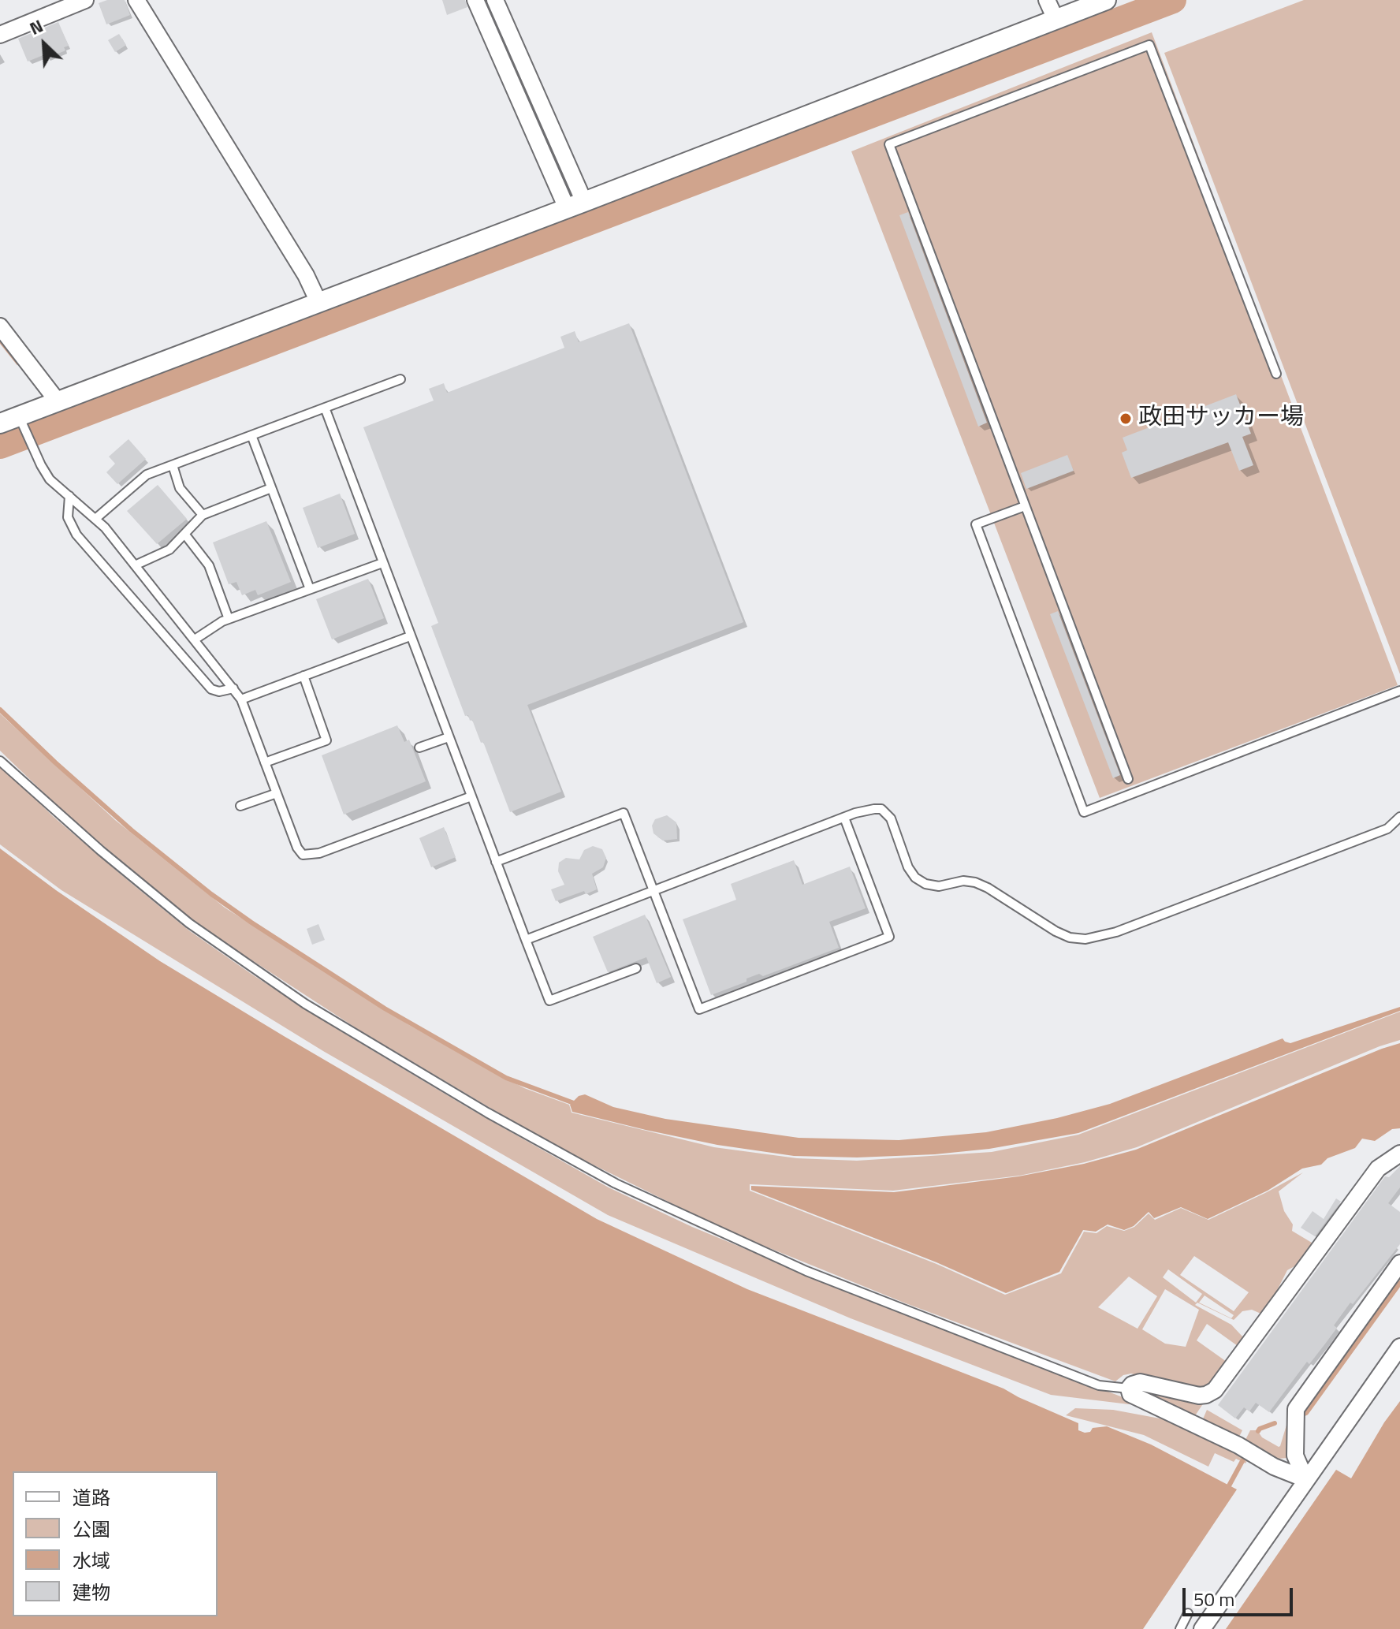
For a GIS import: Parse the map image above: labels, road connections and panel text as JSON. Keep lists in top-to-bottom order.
{
  "places": ["政田サッカー場"],
  "legend": [
    "道路",
    "公園",
    "水域",
    "建物"
  ],
  "scale_bar": "50 m",
  "north": "top left"
}
